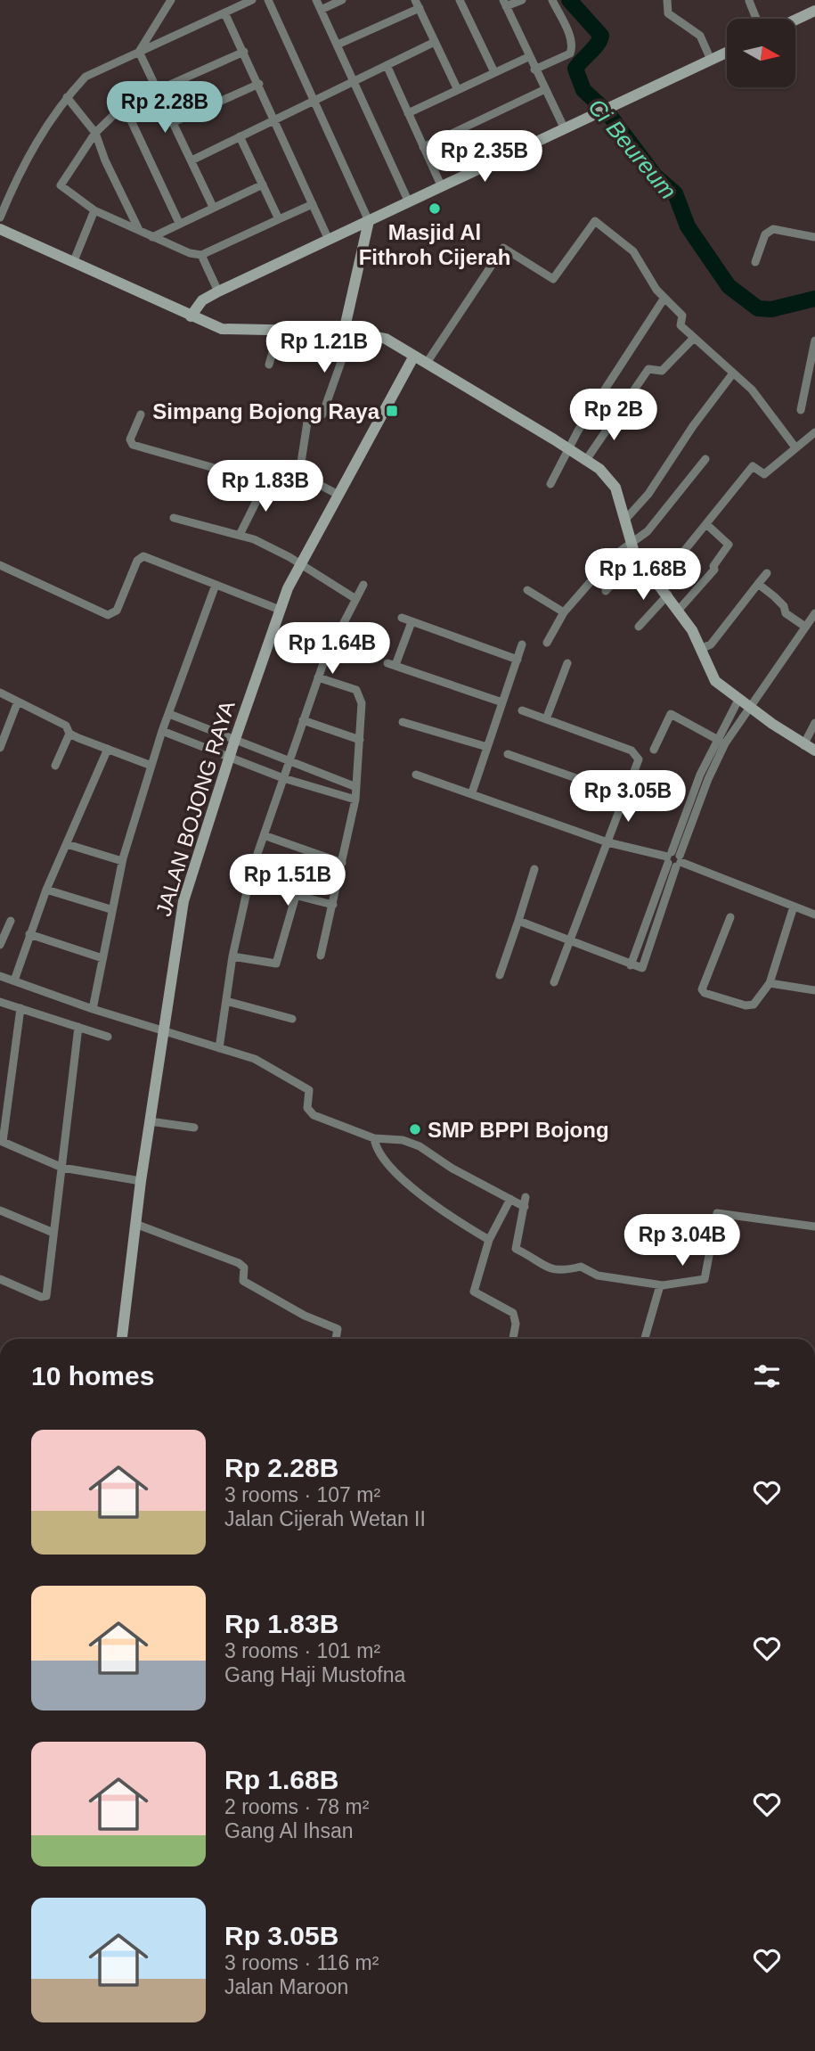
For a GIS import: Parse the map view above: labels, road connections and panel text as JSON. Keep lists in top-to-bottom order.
{
  "streets": {
    "main road": ["JALAN BOJONG RAYA"]
  },
  "water": ["Ci Beureum"],
  "places": {
    "other": ["Masjid Al Fithroh Cijerah", "SMP BPPI Bojong"],
    "transit": ["Simpang Bojong Raya"]
  },
  "north": "right",
  "page": {
    "price": [
      "Rp 2.28B",
      "Rp 2.35B",
      "Rp 1.21B",
      "Rp 2B",
      "Rp 1.83B",
      "Rp 1.68B",
      "Rp 1.64B",
      "Rp 3.05B",
      "Rp 1.51B",
      "Rp 3.04B"
    ],
    "heading": "10 homes",
    "list": [
      {
        "name": "Rp 2.28B",
        "note": "3 rooms · 107 m² · Jalan Cijerah Wetan II"
      },
      {
        "name": "Rp 1.83B",
        "note": "3 rooms · 101 m² · Gang Haji Mustofna"
      },
      {
        "name": "Rp 1.68B",
        "note": "2 rooms · 78 m² · Gang Al Ihsan"
      },
      {
        "name": "Rp 3.05B",
        "note": "3 rooms · 116 m² · Jalan Maroon"
      }
    ]
  }
}
